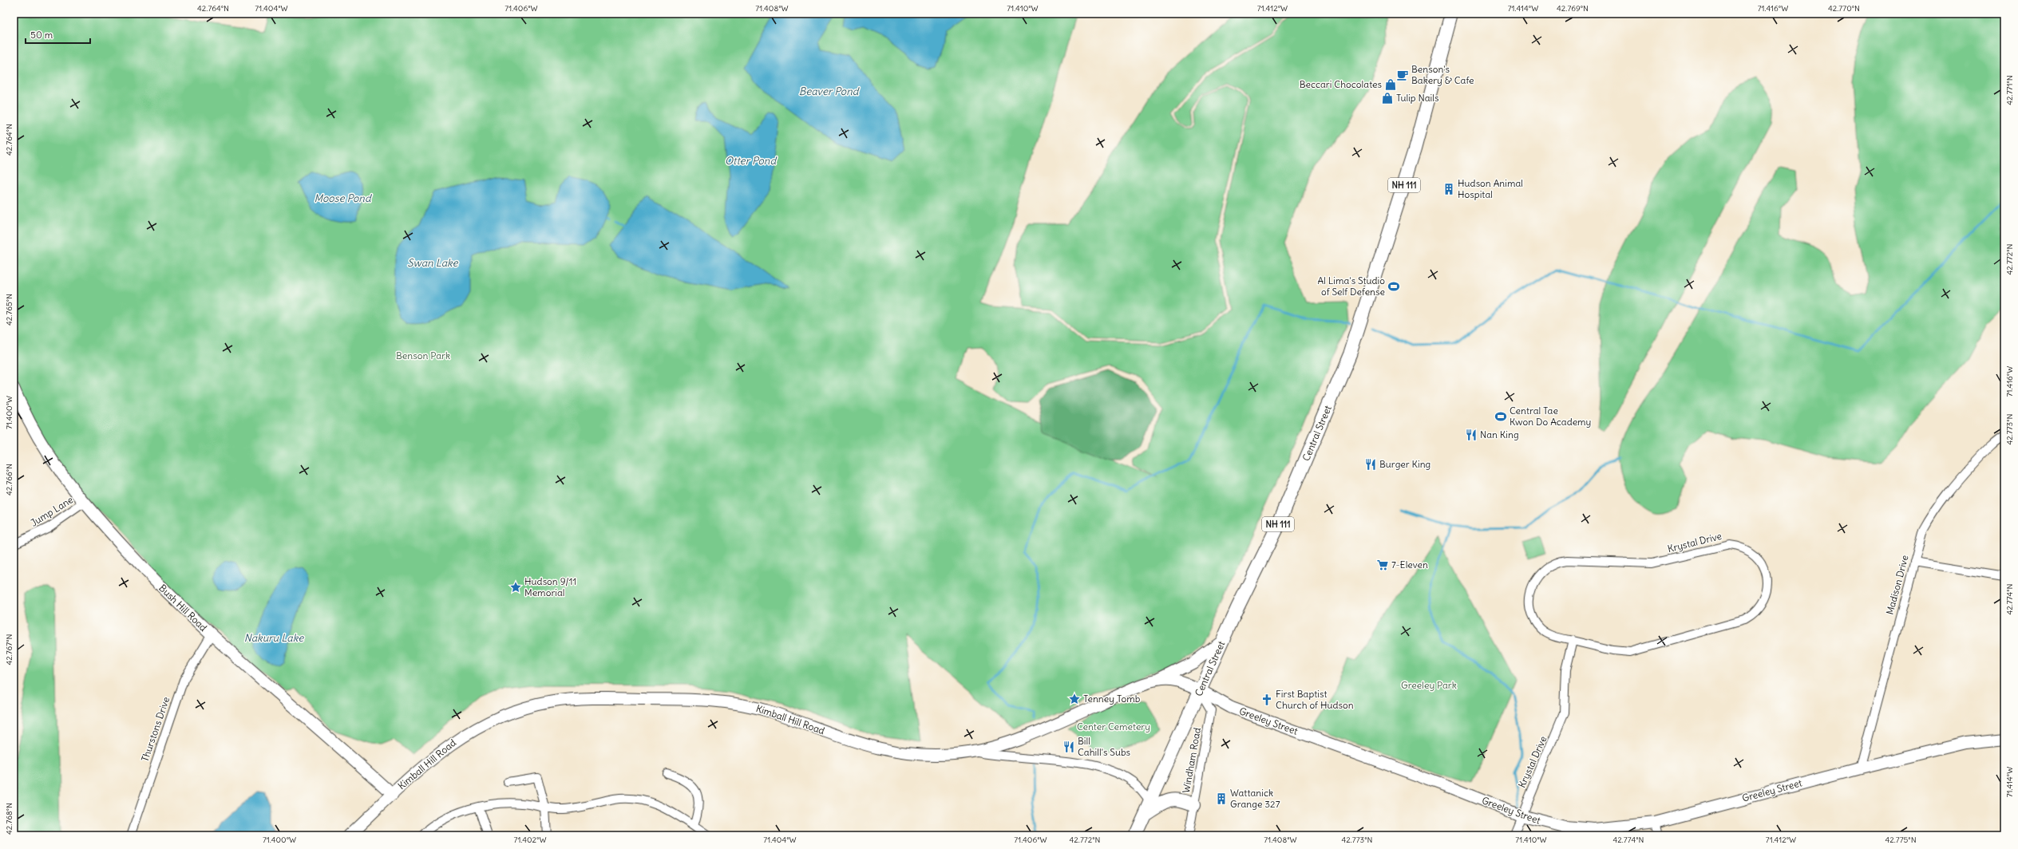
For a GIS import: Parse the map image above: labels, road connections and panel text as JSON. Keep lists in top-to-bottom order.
{
  "streets": {
    "main road": ["NH 111", "Central Street"],
    "street": [
      "Jump Lane",
      "Krystal Drive",
      "Madison Drive",
      "Bush Hill Road",
      "Kimball Hill Road",
      "Greeley Street",
      "Thurstons Drive",
      "Windham Road"
    ]
  },
  "crossings": [
    ["Central Street", "Kimball Hill Road"],
    ["Central Street", "Greeley Street"],
    ["Central Street", "Windham Road"],
    ["Jump Lane", "Bush Hill Road"],
    ["Krystal Drive", "Greeley Street"],
    ["Madison Drive", "Greeley Street"],
    ["Bush Hill Road", "Kimball Hill Road"],
    ["Bush Hill Road", "Thurstons Drive"],
    ["Kimball Hill Road", "Greeley Street"],
    ["Kimball Hill Road", "Windham Road"],
    ["Greeley Street", "Windham Road"]
  ],
  "water": [
    "Beaver Pond",
    "Otter Pond",
    "Moose Pond",
    "Swan Lake",
    "Nakuru Lake"
  ],
  "parks": ["Benson Park", "Greeley Park", "Center Cemetery"],
  "places": {
    "cafe": ["Benson's Bakery & Cafe"],
    "shop": ["Beccari Chocolates", "Tulip Nails"],
    "building": ["Hudson Animal Hospital", "Wattanick Grange 327"],
    "sports": ["Al Lima's Studio of Self Defense", "Central Tae Kwon Do Academy"],
    "restaurant": ["Nan King", "Burger King", "Bill Cahill's Subs"],
    "supermarket": ["7-Eleven"],
    "place": ["Hudson 9/11 Memorial", "Tenney Tomb"],
    "church": ["First Baptist Church of Hudson"]
  },
  "scale_bar": "50 m",
  "coordinates": [
    "42.764°N",
    "71.404°W",
    "71.406°W",
    "71.408°W",
    "71.410°W",
    "71.412°W",
    "71.414°W",
    "42.769°N",
    "71.416°W",
    "42.770°N",
    "42.771°N",
    "42.772°N",
    "42.765°N",
    "71.400°W",
    "42.773°N",
    "42.766°N",
    "42.774°N",
    "42.767°N",
    "42.768°N",
    "71.402°W",
    "42.775°N"
  ]
}
